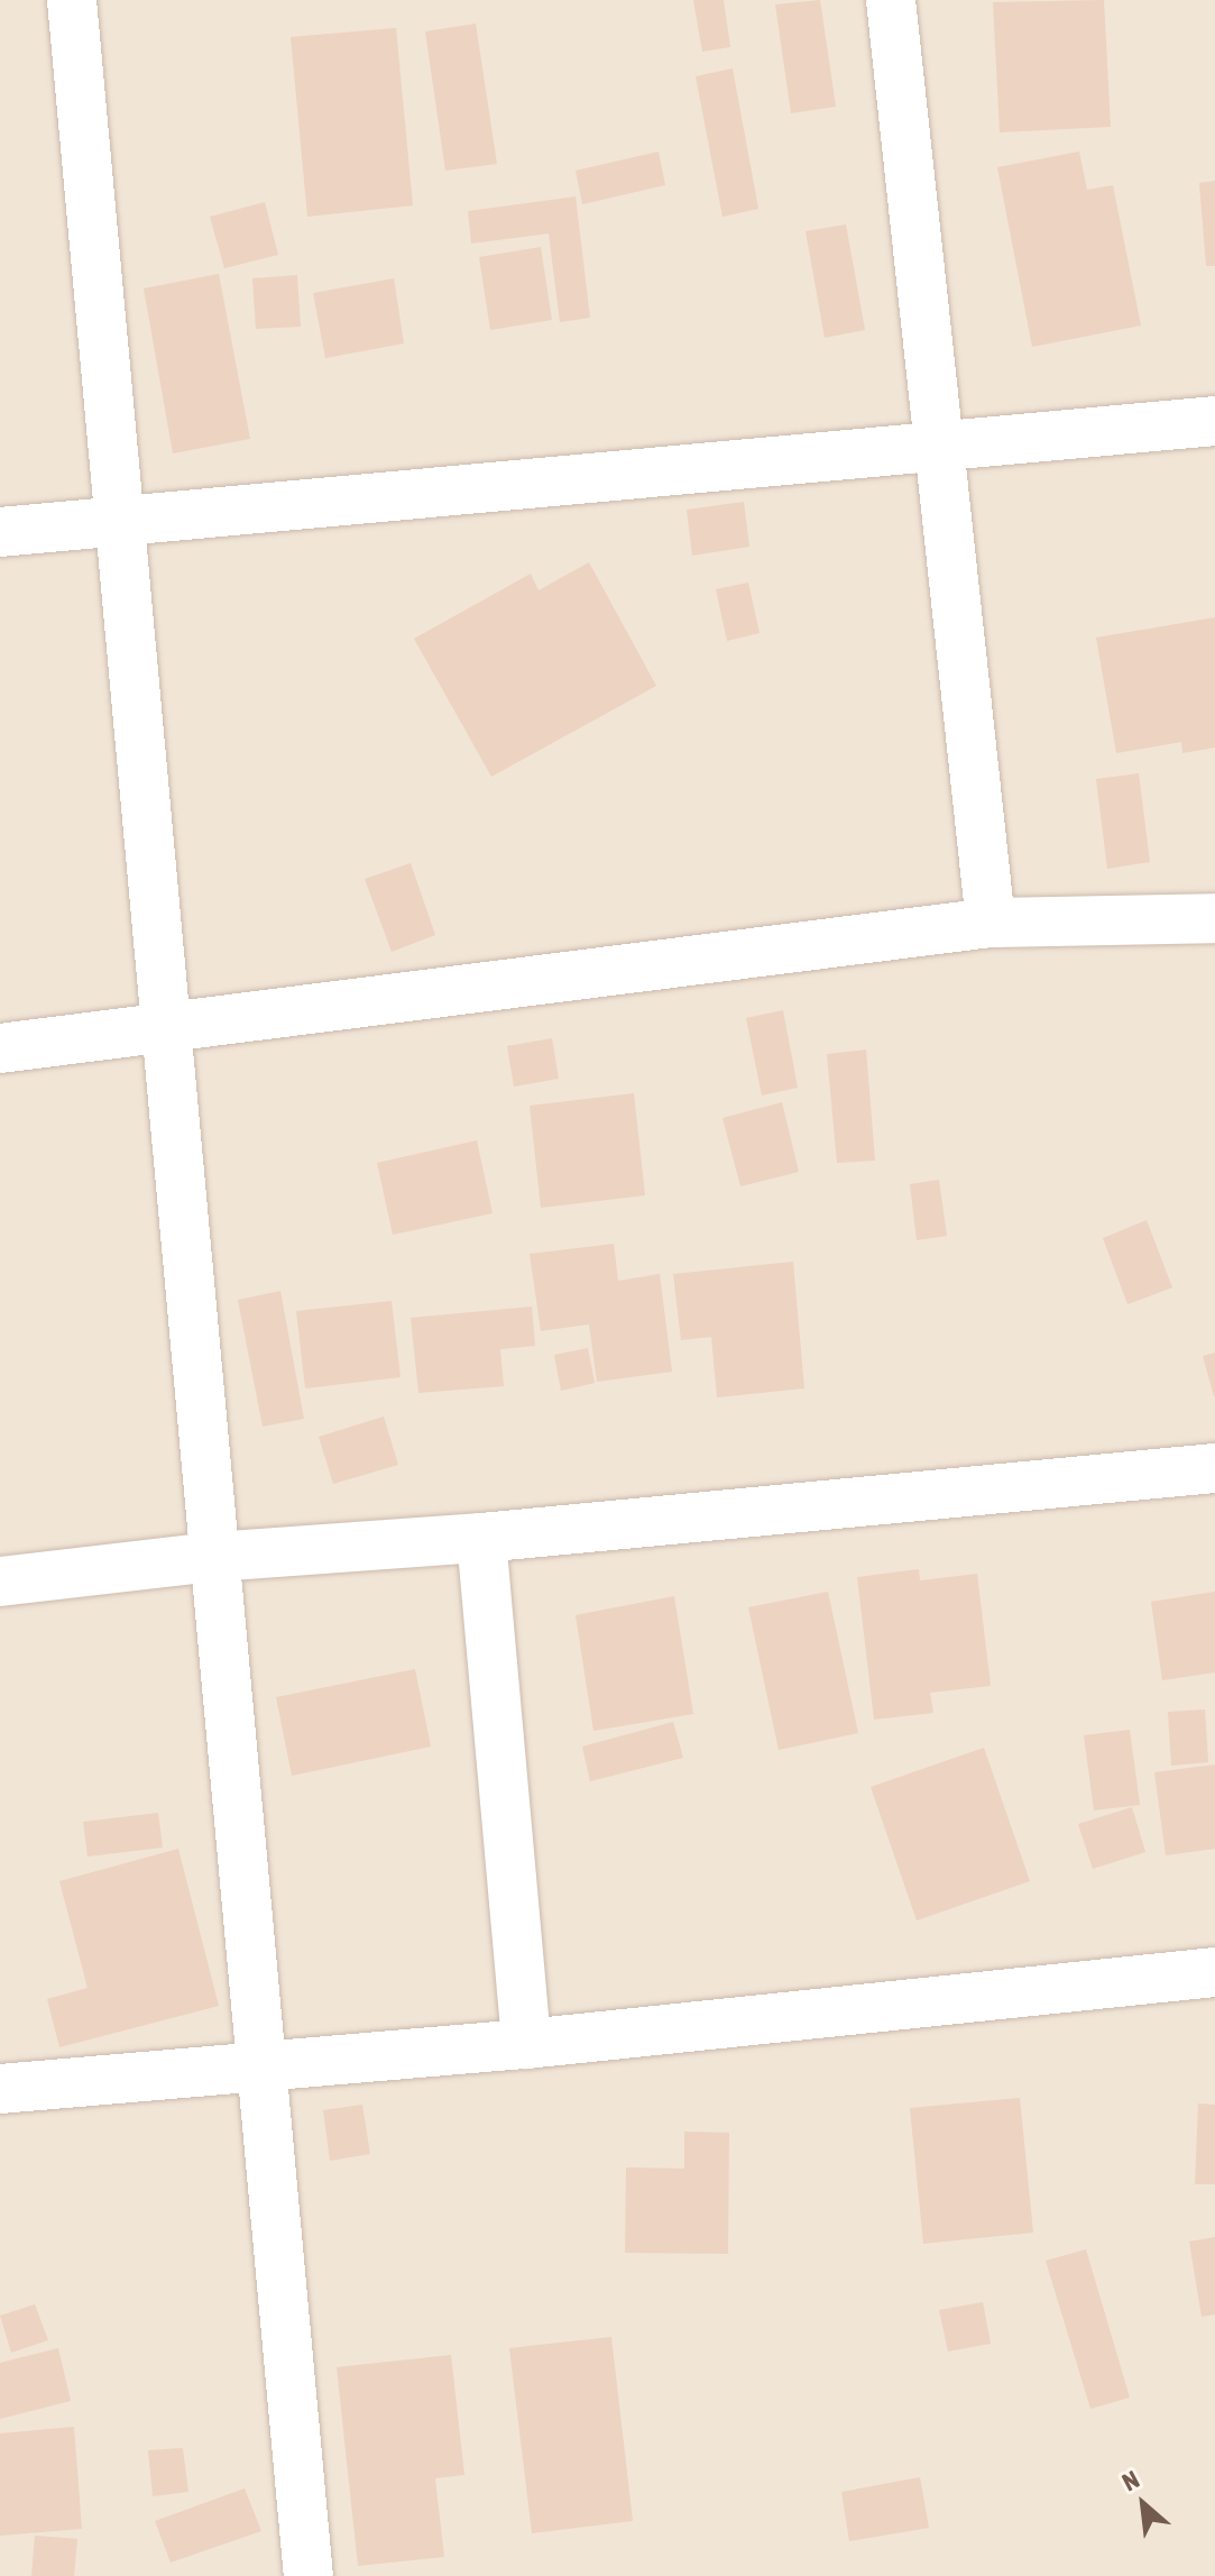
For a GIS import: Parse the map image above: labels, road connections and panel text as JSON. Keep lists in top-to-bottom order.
{
  "north": "top left"
}
